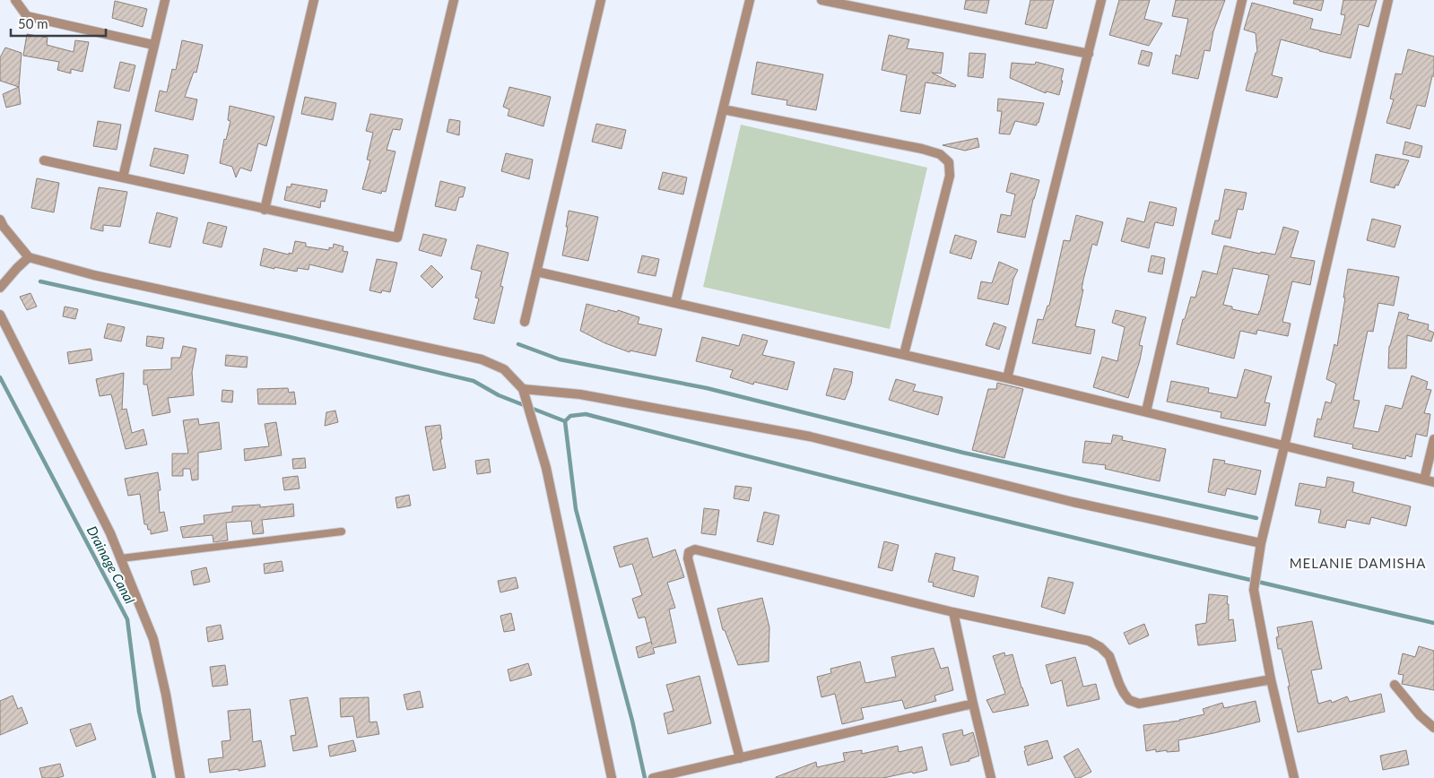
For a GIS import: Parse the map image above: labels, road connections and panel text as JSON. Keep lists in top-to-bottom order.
{
  "districts": ["MELANIE DAMISHA"],
  "water": ["Drainage Canal"],
  "scale_bar": "50 m"
}
